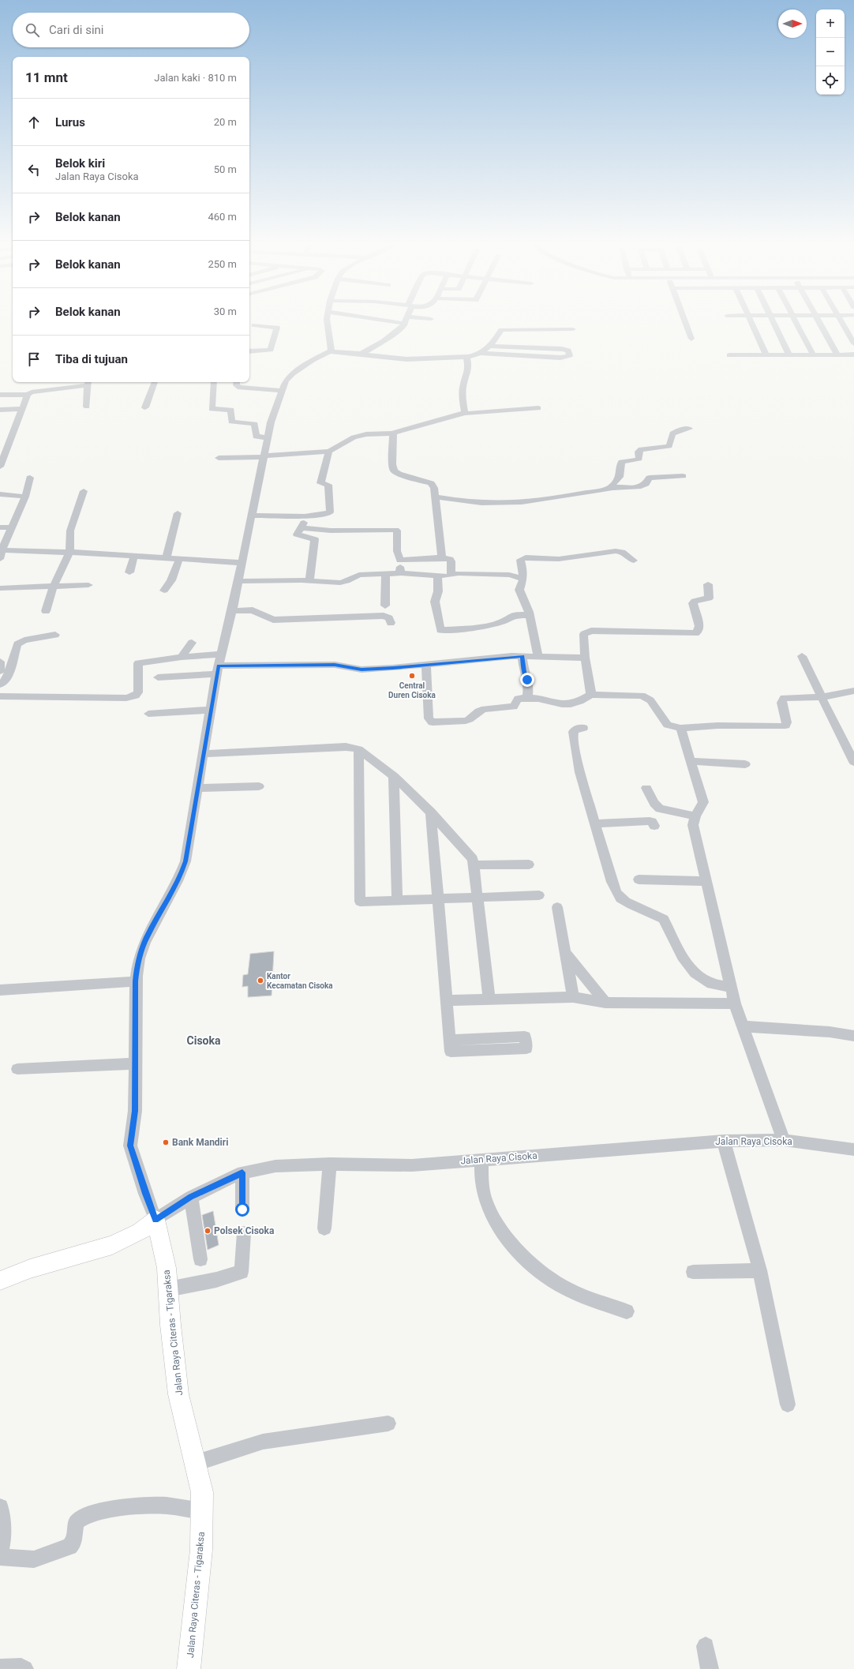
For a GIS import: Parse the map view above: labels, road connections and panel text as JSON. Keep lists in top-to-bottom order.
{
  "streets": {
    "main road": ["Jalan Raya Citeras - Tigaraksa"],
    "street": ["Jalan Raya Cisoka"]
  },
  "crossings": [
    ["Jalan Raya Cisoka", "Jalan Raya Citeras - Tigaraksa"]
  ],
  "districts": ["Cisoka"],
  "places": [
    "Central Duren Cisoka",
    "Kantor Kecamatan Cisoka",
    "Bank Mandiri",
    "Polsek Cisoka"
  ],
  "north": "right",
  "page": {
    "map_buttons": ["+", "−"],
    "search": "Cari di sini",
    "heading": ["11 mnt", "Jalan kaki · 810 m"],
    "list": [
      ["Lurus", "20 m"],
      ["Belok kiri", "Jalan Raya Cisoka", "50 m"],
      ["Belok kanan", "460 m"],
      ["Belok kanan", "250 m"],
      ["Belok kanan", "30 m"],
      "Tiba di tujuan"
    ]
  }
}
